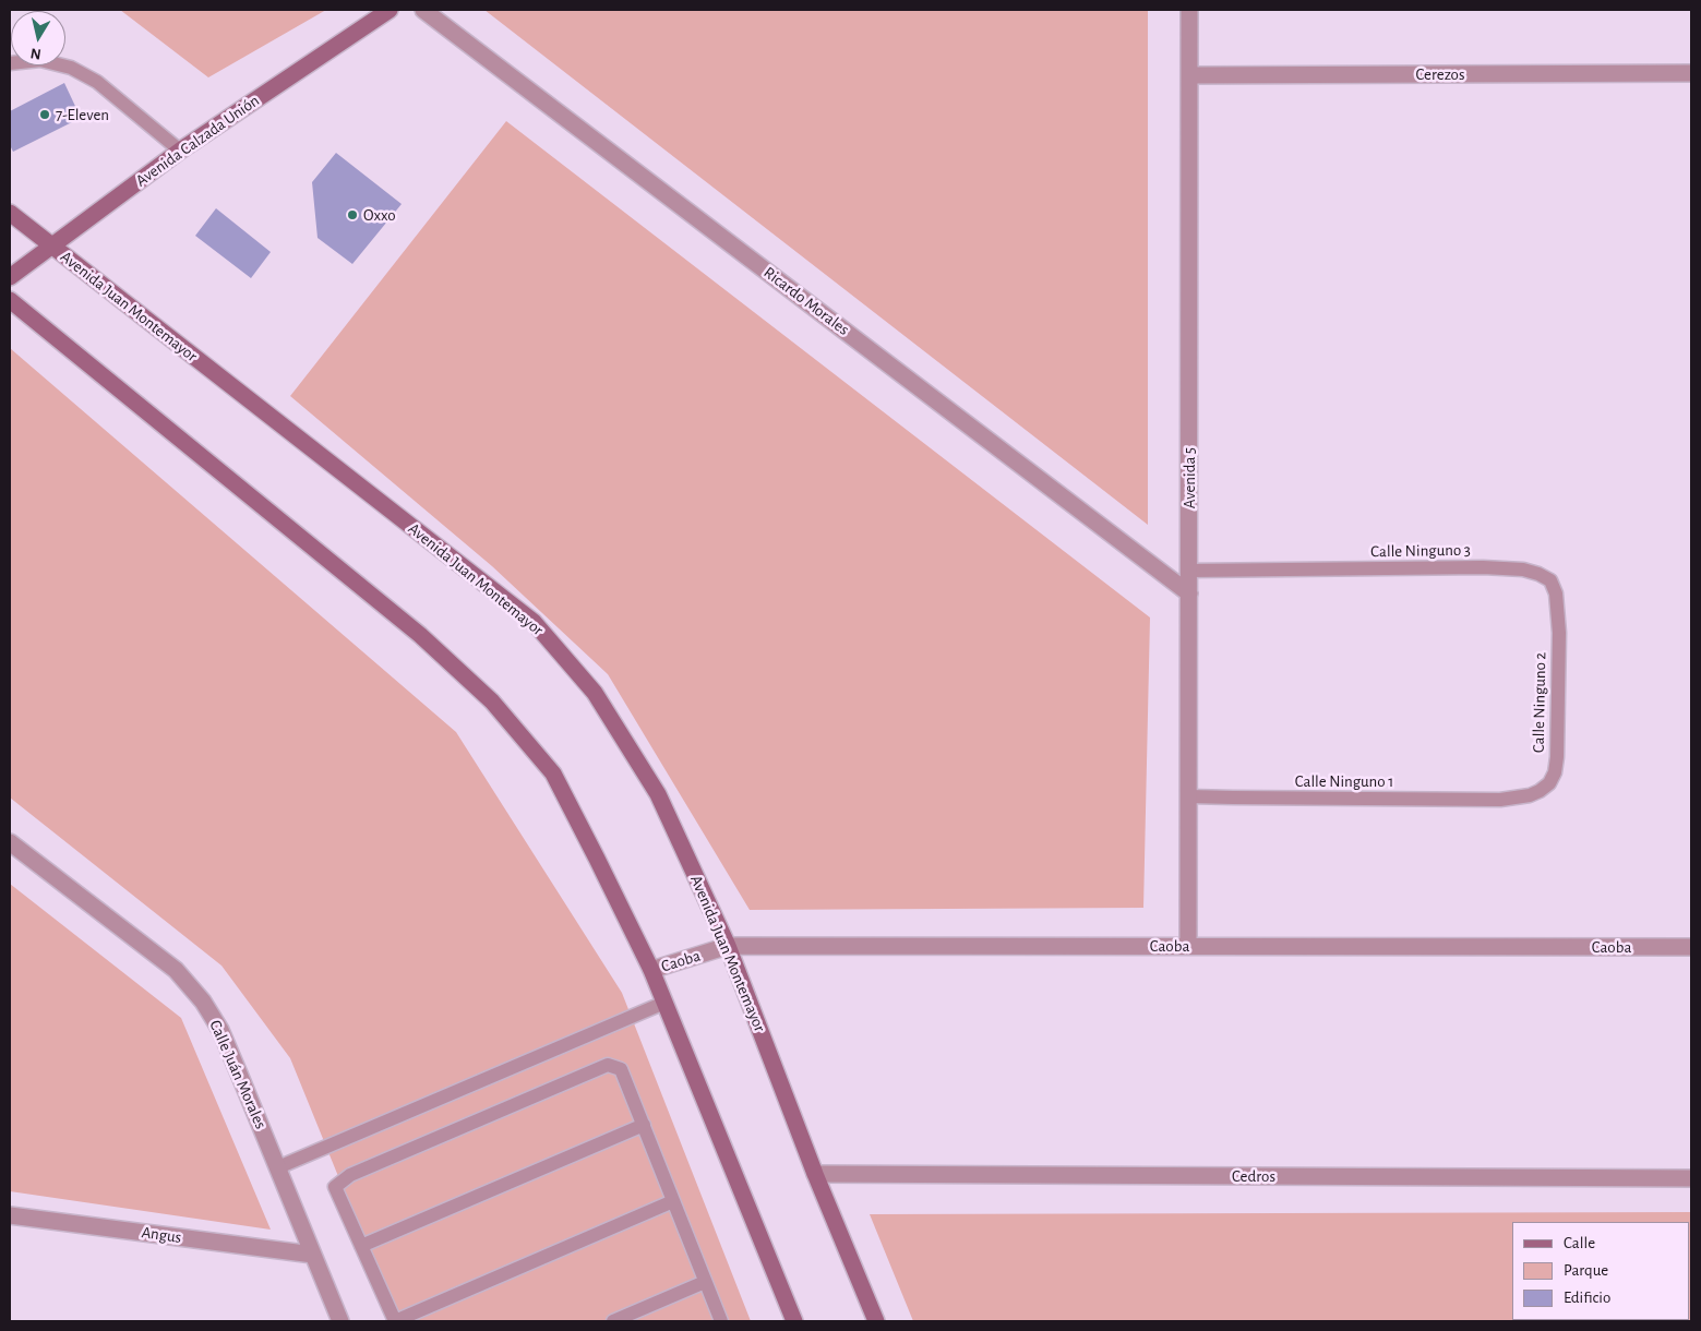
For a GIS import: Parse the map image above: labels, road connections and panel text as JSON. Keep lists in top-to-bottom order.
{
  "streets": {
    "street": [
      "Cerezos",
      "Avenida Calzada Unión",
      "Ricardo Morales",
      "Avenida Juan Montemayor",
      "Avenida 5",
      "Caoba",
      "Calle Juán Morales",
      "Cedros",
      "Angus"
    ],
    "lane": ["Calle Ninguno 3", "Calle Ninguno 2", "Calle Ninguno 1"]
  },
  "crossings": [
    ["Cerezos", "Avenida 5"],
    ["Avenida Calzada Unión", "Avenida Juan Montemayor"],
    ["Ricardo Morales", "Avenida 5"],
    ["Avenida Juan Montemayor", "Caoba"],
    ["Avenida Juan Montemayor", "Cedros"],
    ["Avenida 5", "Calle Ninguno 3"],
    ["Avenida 5", "Calle Ninguno 1"],
    ["Avenida 5", "Caoba"],
    ["Calle Ninguno 3", "Calle Ninguno 2"],
    ["Calle Ninguno 2", "Calle Ninguno 1"],
    ["Calle Juán Morales", "Angus"]
  ],
  "places": ["7-Eleven", "Oxxo"],
  "legend": ["Calle", "Parque", "Edificio"],
  "north": "bottom"
}
